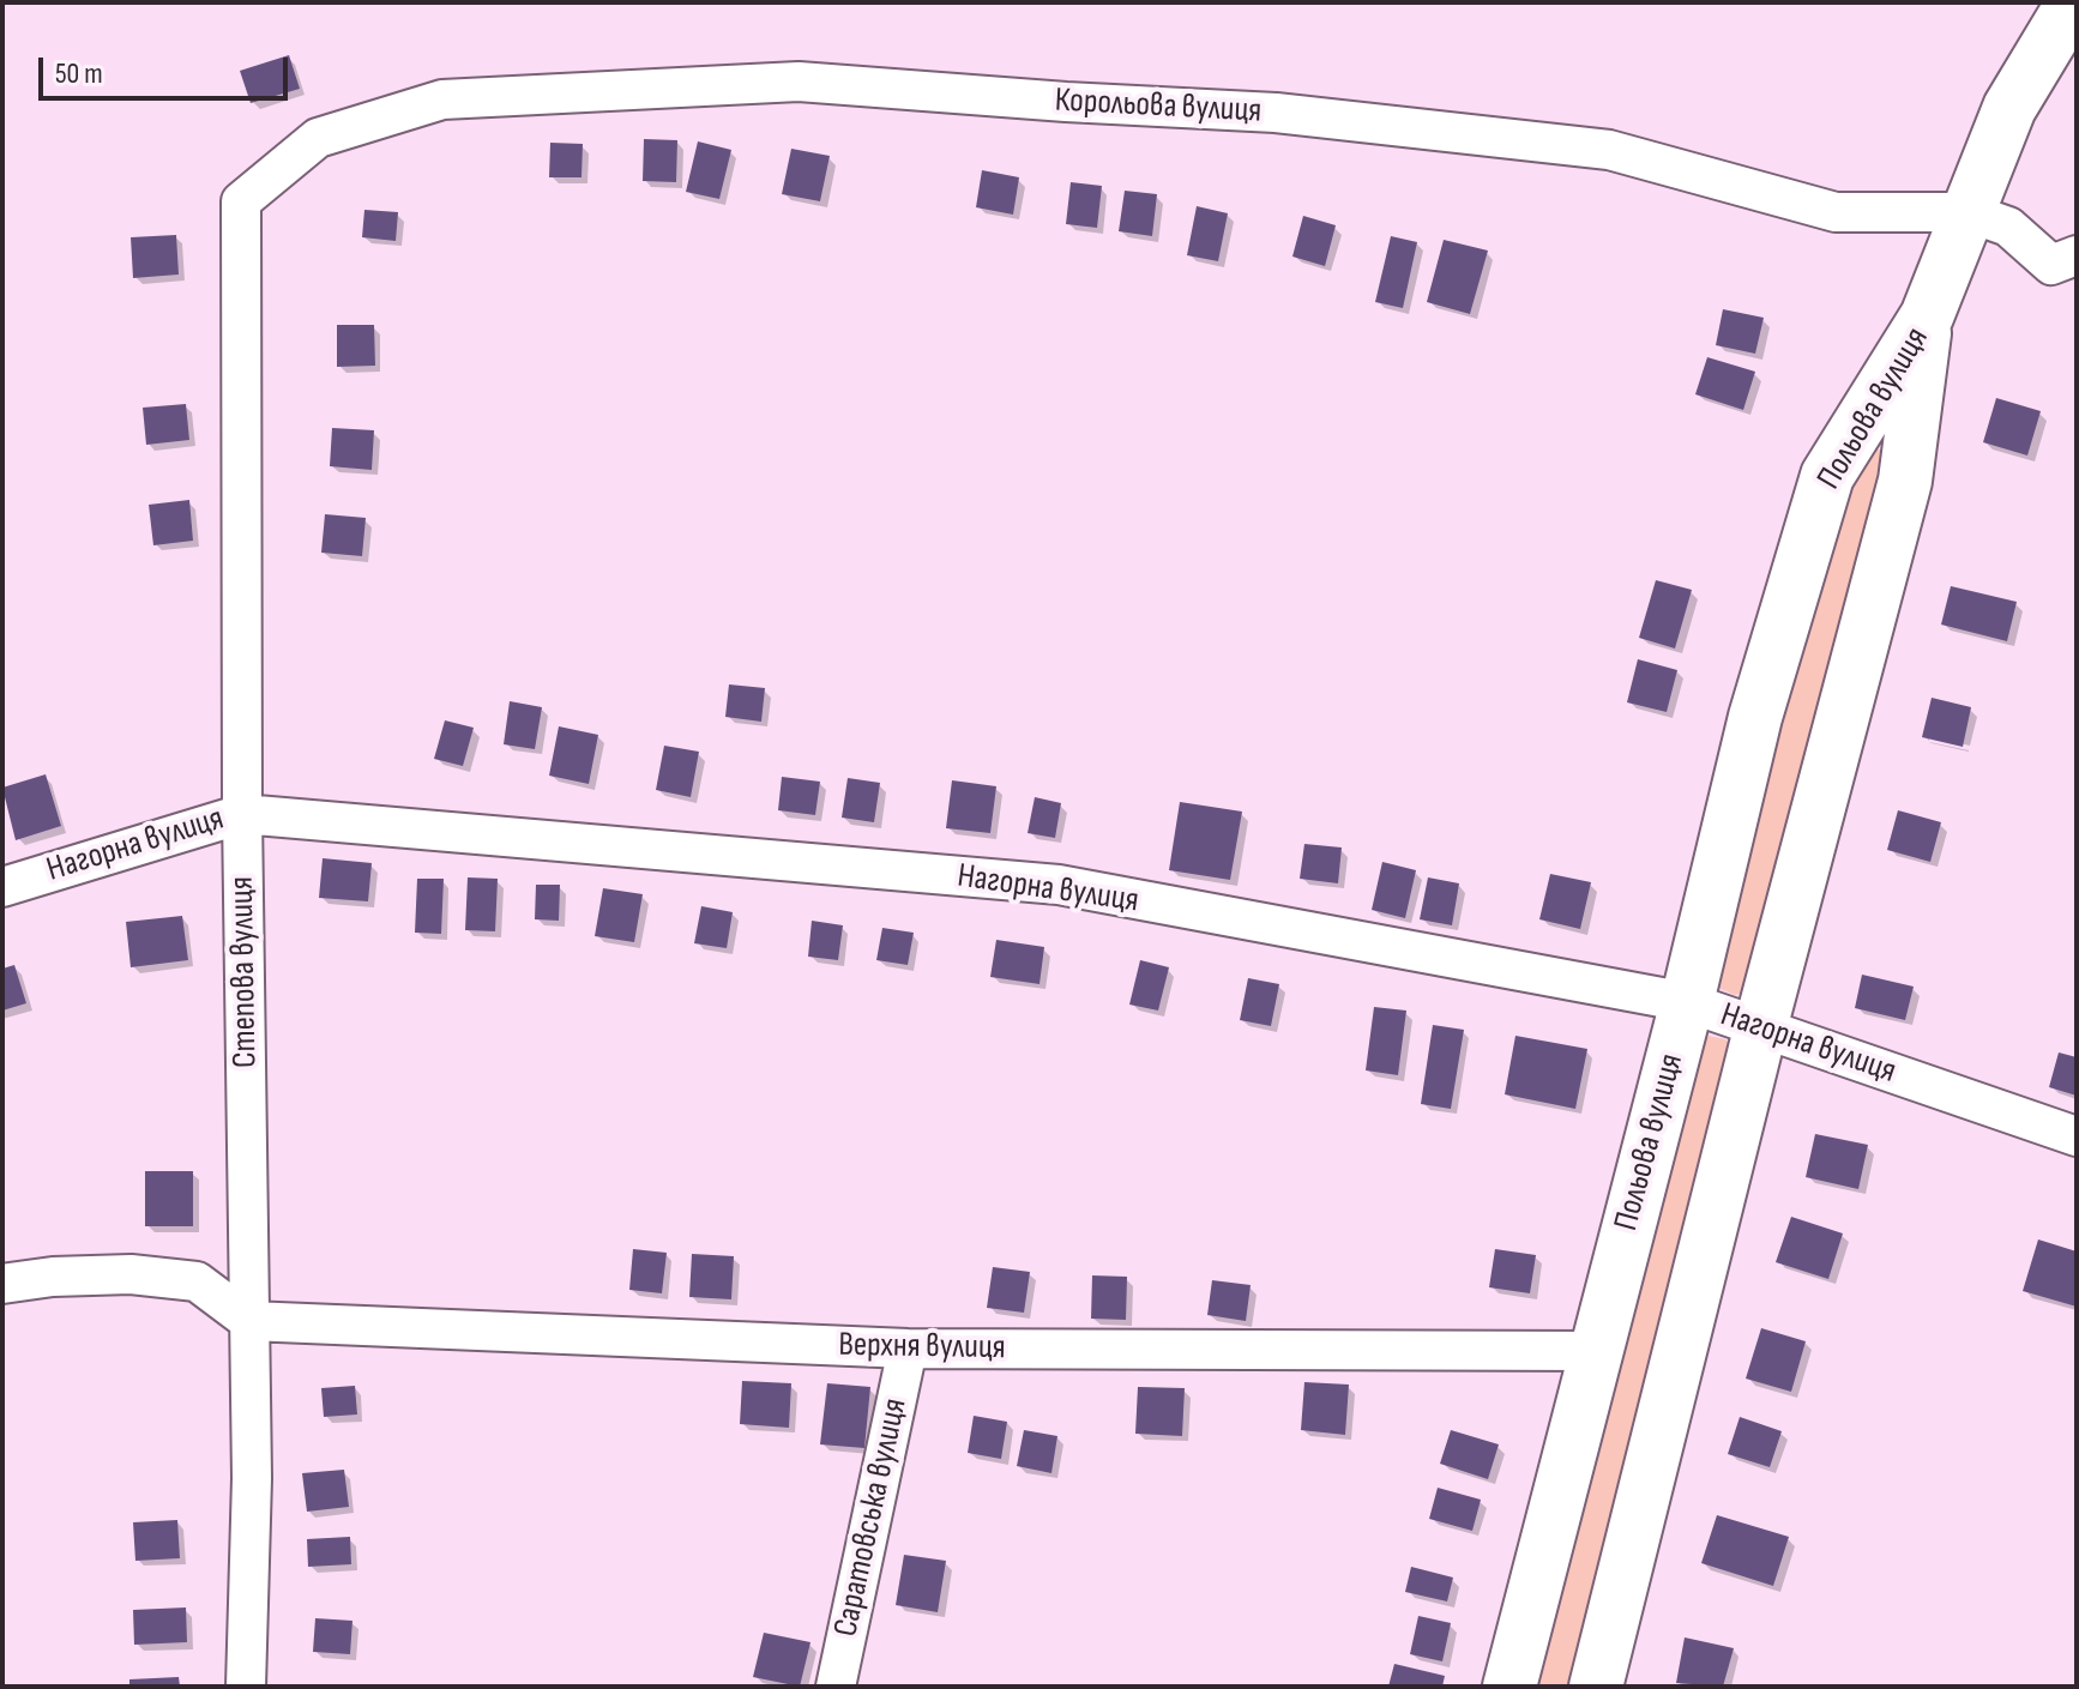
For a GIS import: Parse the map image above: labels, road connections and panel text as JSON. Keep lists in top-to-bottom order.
{
  "streets": {
    "main road": ["Польова вулиця"],
    "street": [
      "Корольова вулиця",
      "Нагорна вулиця",
      "Степова вулиця",
      "Верхня вулиця",
      "Саратовська вулиця"
    ]
  },
  "crossings": [
    ["Корольова вулиця", "Степова вулиця"],
    ["Польова вулиця", "Нагорна вулиця"],
    ["Польова вулиця", "Верхня вулиця"],
    ["Нагорна вулиця", "Степова вулиця"],
    ["Степова вулиця", "Верхня вулиця"],
    ["Верхня вулиця", "Саратовська вулиця"]
  ],
  "scale_bar": "50 m"
}
